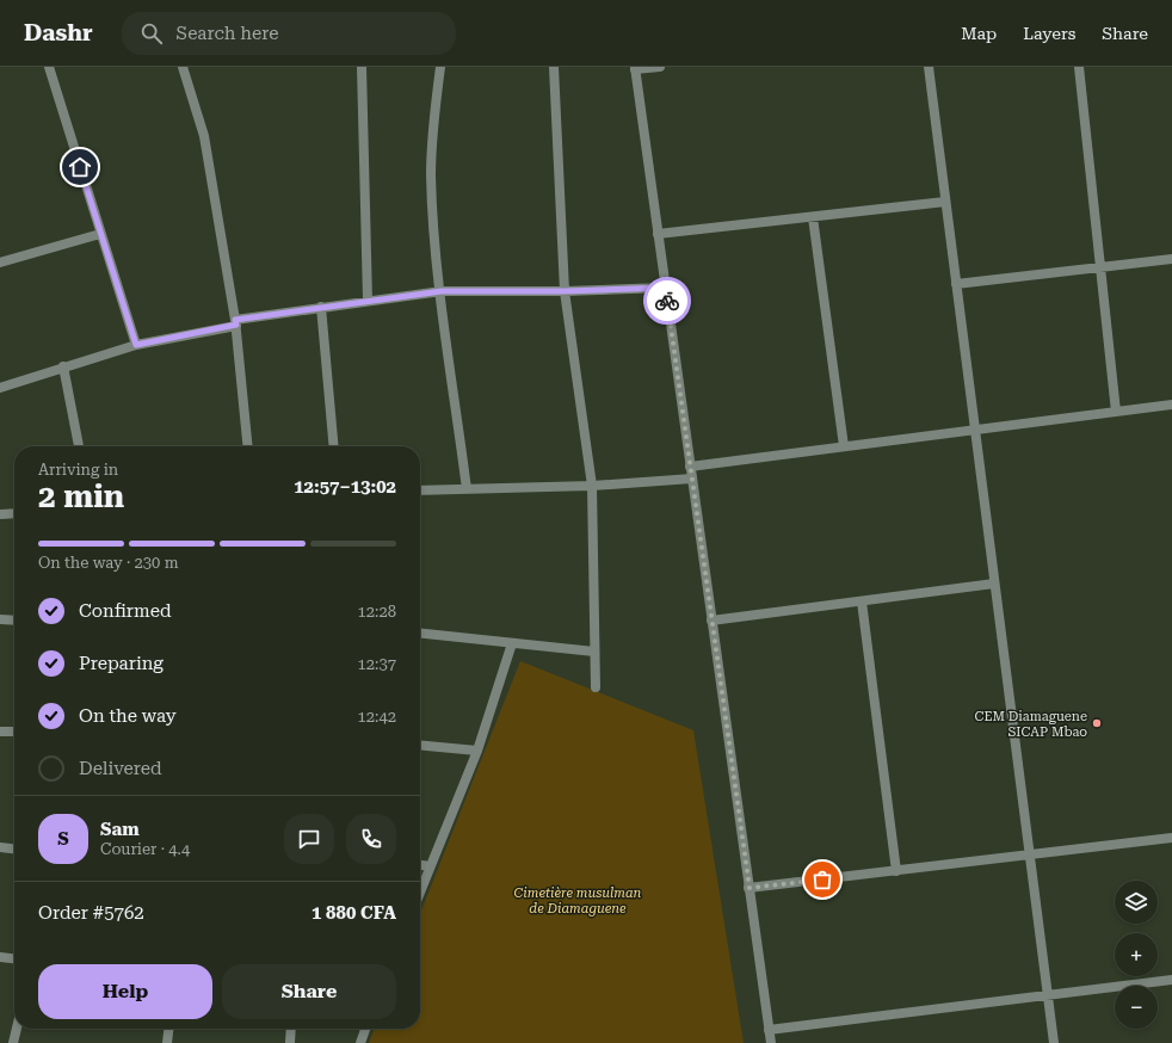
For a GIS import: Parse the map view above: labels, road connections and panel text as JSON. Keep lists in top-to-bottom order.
{
  "parks": ["Cimetière musulman de Diamaguene"],
  "places": ["CEM Diamaguene SICAP Mbao"],
  "page": {
    "header": "Dashr",
    "search": "Search here",
    "nav": ["Map", "Layers", "Share"],
    "heading": ["2 min", "Arriving in", "12:57–13:02"],
    "panel": [
      "Sam",
      "Courier · 4.4",
      "Order #5762",
      "1 880 CFA"
    ],
    "bar": "On the way · 230 m",
    "list": [
      ["Confirmed", "12:28"],
      ["Preparing", "12:37"],
      ["On the way", "12:42"],
      "Delivered"
    ],
    "round": "S",
    "map_buttons": ["+", "−"],
    "buttons": ["Help", "Share"]
  }
}
